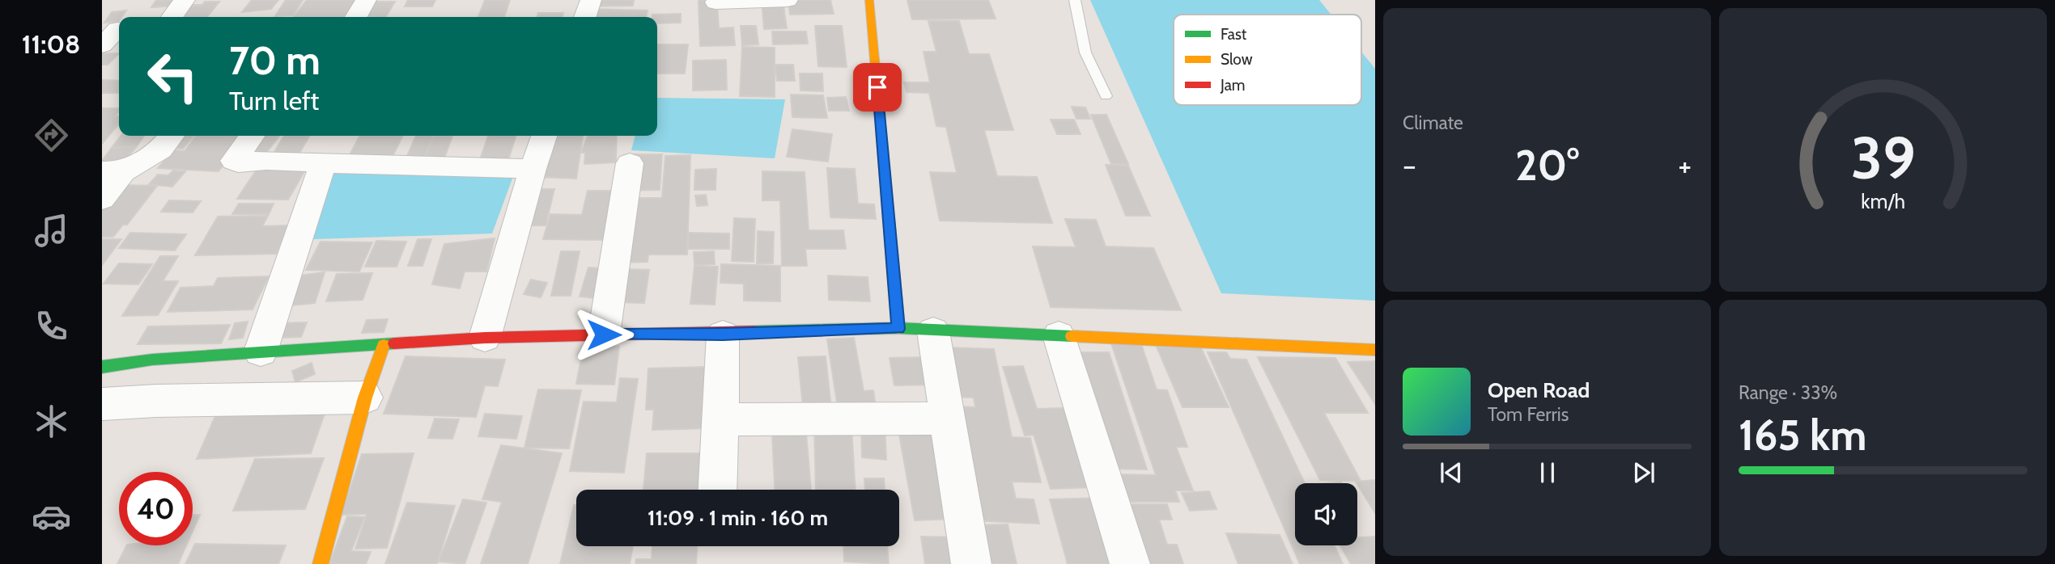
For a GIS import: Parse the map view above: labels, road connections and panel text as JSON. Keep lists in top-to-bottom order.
{
  "legend": ["Fast", "Slow", "Jam"],
  "page": {
    "tabs": "11:08",
    "tile": [
      "Climate",
      ["Range · 33%", "165 km"]
    ],
    "turn": ["70 m", "Turn left"],
    "heat": ["−", "20°", "+"],
    "song": ["Open Road", "Tom Ferris"],
    "limit": "40",
    "trip": "11:09 · 1 min · 160 m",
    "gauge": ["39", "km/h"]
  }
}
